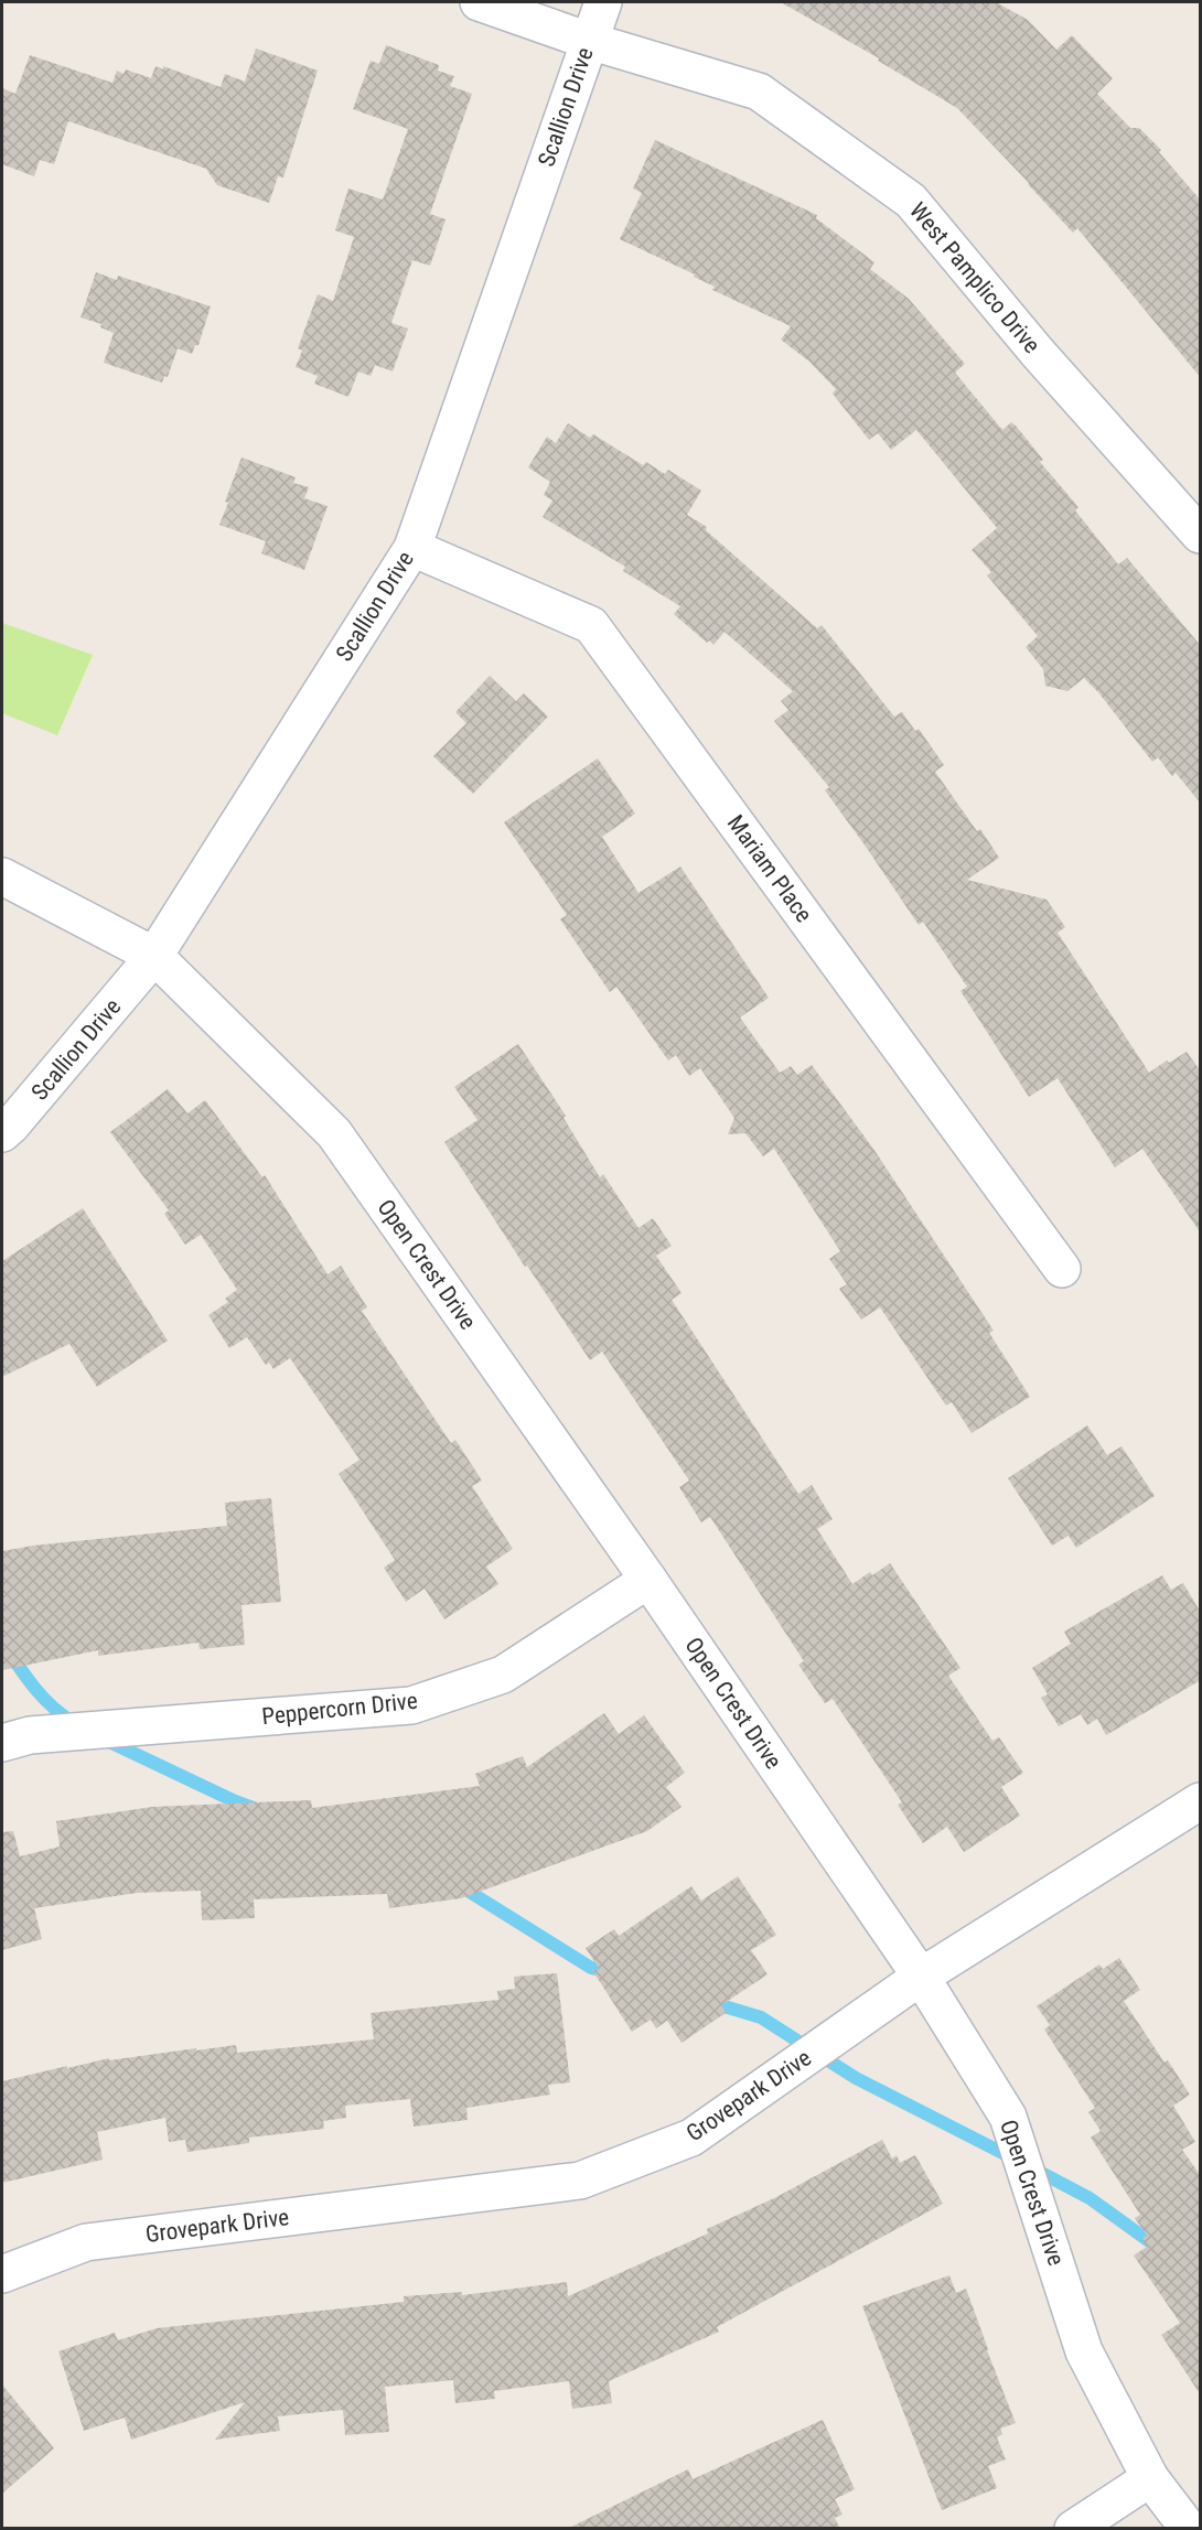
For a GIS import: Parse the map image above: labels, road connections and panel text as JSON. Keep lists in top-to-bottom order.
{
  "streets": {
    "street": [
      "Scallion Drive",
      "West Pamplico Drive",
      "Mariam Place",
      "Open Crest Drive",
      "Peppercorn Drive",
      "Grovepark Drive"
    ]
  },
  "crossings": [
    ["Scallion Drive", "West Pamplico Drive"],
    ["Scallion Drive", "Mariam Place"],
    ["Scallion Drive", "Open Crest Drive"],
    ["Open Crest Drive", "Peppercorn Drive"],
    ["Open Crest Drive", "Grovepark Drive"]
  ]
}
